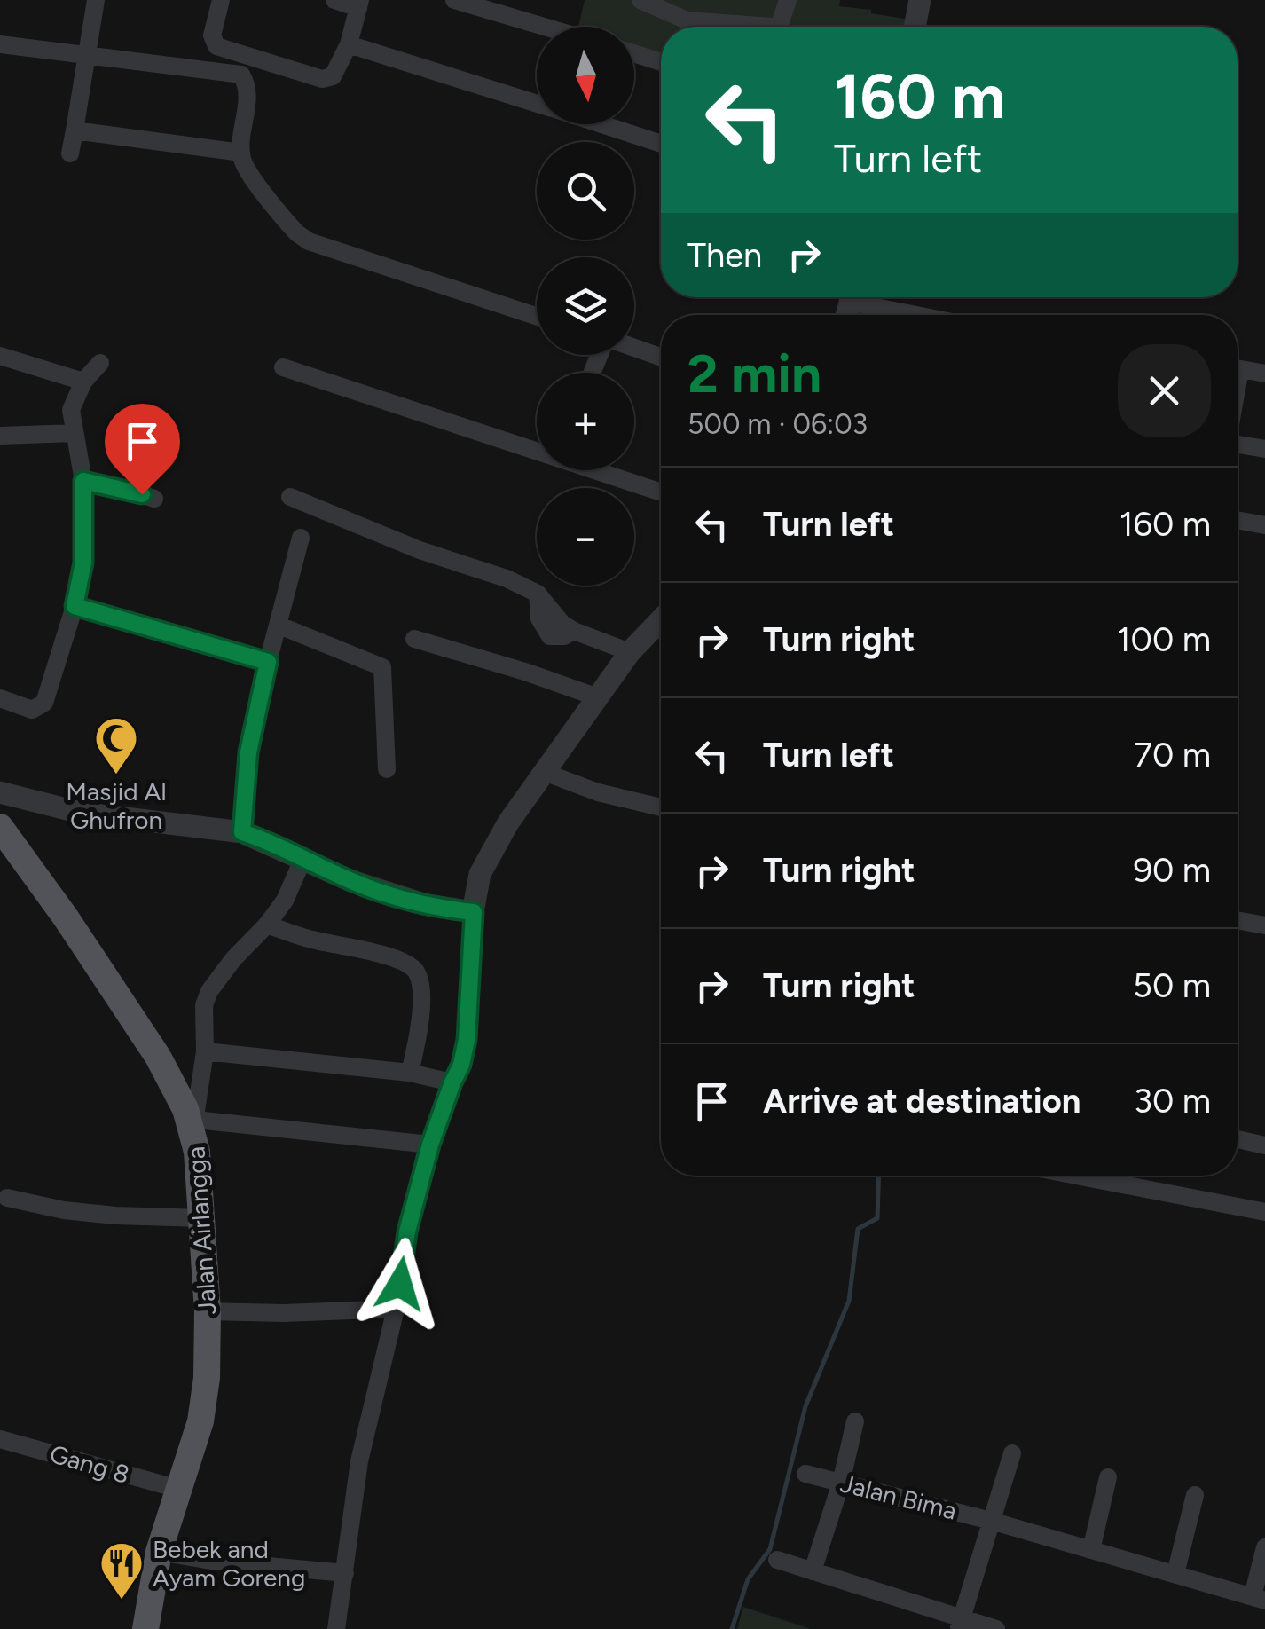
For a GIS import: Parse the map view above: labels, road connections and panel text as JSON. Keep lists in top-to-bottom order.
{
  "streets": {
    "main road": ["Jalan Airlangga"],
    "street": ["Gang 8", "Jalan Bima"]
  },
  "crossings": [
    ["Jalan Airlangga", "Gang 8"]
  ],
  "places": {
    "mosque": ["Masjid Al Ghufron"],
    "restaurant": ["Bebek and Ayam Goreng"]
  },
  "north": "bottom",
  "page": {
    "map_buttons": ["+", "−"],
    "turn": ["160 m", "Turn left"],
    "then": "Then",
    "heading": ["2 min", "500 m · 06:03"],
    "list": [
      {
        "name": "Turn left",
        "value": "160 m"
      },
      {
        "name": "Turn right",
        "value": "100 m"
      },
      {
        "name": "Turn left",
        "value": "70 m"
      },
      {
        "name": "Turn right",
        "value": "90 m"
      },
      {
        "name": "Turn right",
        "value": "50 m"
      },
      {
        "name": "Arrive at destination",
        "value": "30 m"
      }
    ]
  }
}
